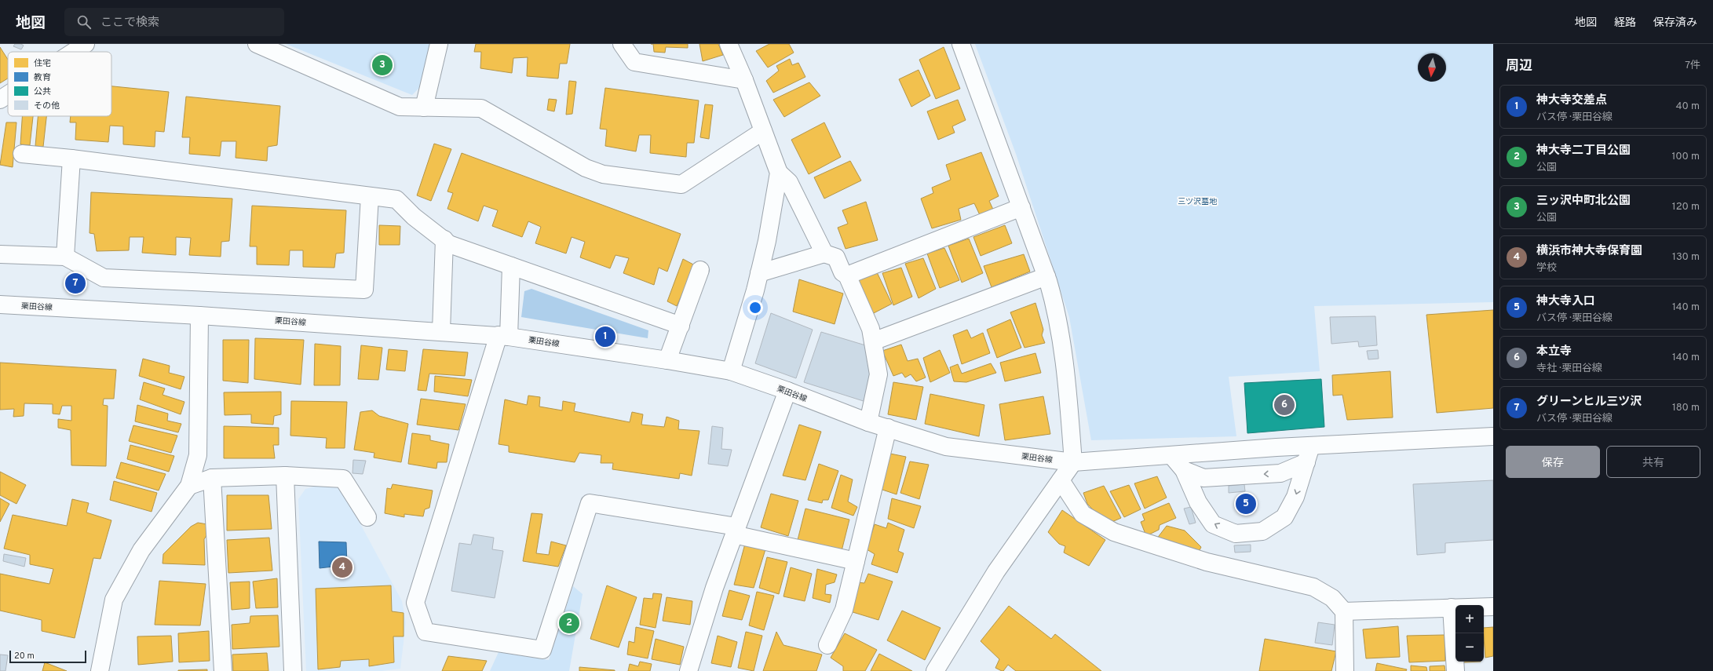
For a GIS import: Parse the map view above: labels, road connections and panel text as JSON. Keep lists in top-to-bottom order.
{
  "streets": {
    "street": ["栗田谷線"]
  },
  "parks": ["三ツ沢墓地"],
  "legend": [
    "住宅",
    "教育",
    "公共",
    "その他"
  ],
  "scale_bar": "20 m",
  "north": "bottom",
  "page": {
    "header": "地図",
    "search": "ここで検索",
    "nav": ["地図", "経路", "保存済み"],
    "heading": ["周辺", "7件"],
    "pins": [
      "3",
      "7",
      "1",
      "6",
      "5",
      "4",
      "2"
    ],
    "list": [
      {
        "mark": "1",
        "name": "神大寺交差点",
        "note": "バス停 · 栗田谷線",
        "value": "40 m"
      },
      {
        "mark": "2",
        "name": "神大寺二丁目公園",
        "note": "公園",
        "value": "100 m"
      },
      {
        "mark": "3",
        "name": "三ッ沢中町北公園",
        "note": "公園",
        "value": "120 m"
      },
      {
        "mark": "4",
        "name": "横浜市神大寺保育園",
        "note": "学校",
        "value": "130 m"
      },
      {
        "mark": "5",
        "name": "神大寺入口",
        "note": "バス停 · 栗田谷線",
        "value": "140 m"
      },
      {
        "mark": "6",
        "name": "本立寺",
        "note": "寺社 · 栗田谷線",
        "value": "140 m"
      },
      {
        "mark": "7",
        "name": "グリーンヒル三ツ沢",
        "note": "バス停 · 栗田谷線",
        "value": "180 m"
      }
    ],
    "buttons": ["保存", "共有"],
    "map_buttons": ["+", "−"],
    "scale": "20 m"
  }
}
